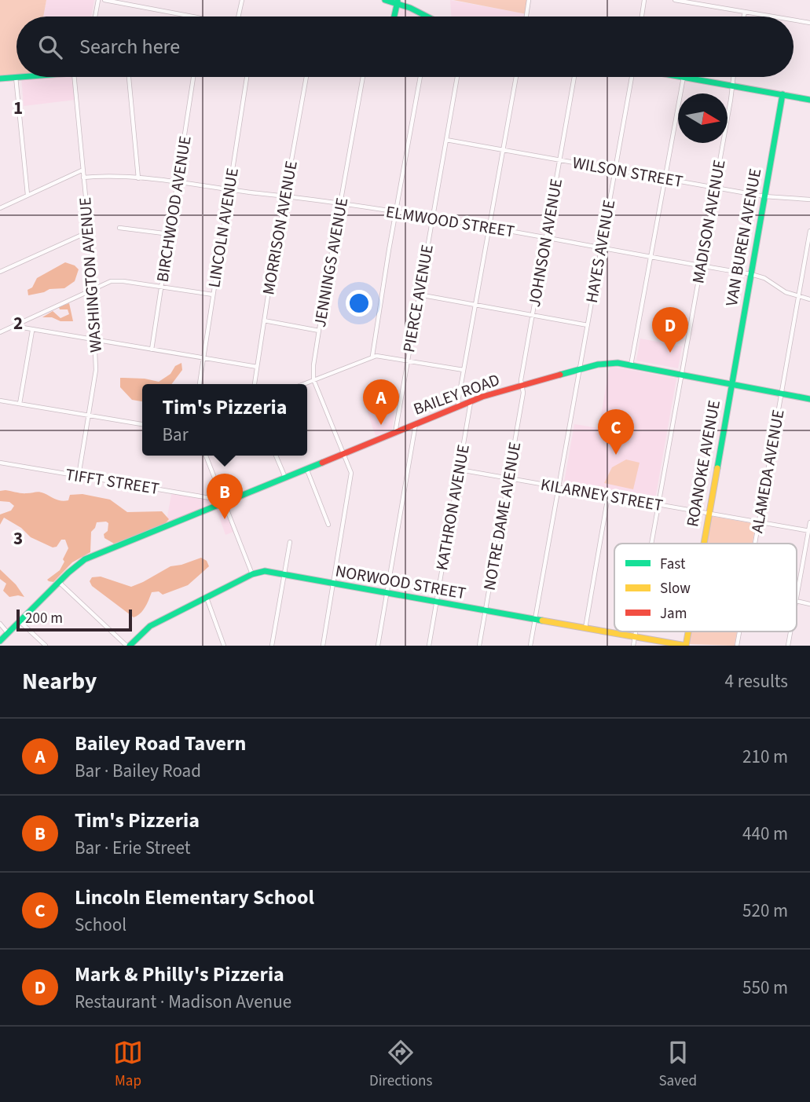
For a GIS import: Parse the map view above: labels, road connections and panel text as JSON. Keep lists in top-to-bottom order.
{
  "streets": {
    "street": [
      "WILSON STREET",
      "BIRCHWOOD AVENUE",
      "ELMWOOD STREET",
      "MADISON AVENUE",
      "LINCOLN AVENUE",
      "MORRISON AVENUE",
      "VAN BUREN AVENUE",
      "JOHNSON AVENUE",
      "HAYES AVENUE",
      "JENNINGS AVENUE",
      "WASHINGTON AVENUE",
      "PIERCE AVENUE",
      "BAILEY ROAD",
      "ROANOKE AVENUE",
      "ALAMEDA AVENUE",
      "TIFFT STREET",
      "KILARNEY STREET",
      "KATHRON AVENUE",
      "NOTRE DAME AVENUE",
      "NORWOOD STREET"
    ]
  },
  "crossings": [
    ["WILSON STREET", "MADISON AVENUE"],
    ["WILSON STREET", "VAN BUREN AVENUE"],
    ["WILSON STREET", "JOHNSON AVENUE"],
    ["WILSON STREET", "HAYES AVENUE"],
    ["WILSON STREET", "PIERCE AVENUE"],
    ["BIRCHWOOD AVENUE", "ELMWOOD STREET"],
    ["ELMWOOD STREET", "MADISON AVENUE"],
    ["ELMWOOD STREET", "LINCOLN AVENUE"],
    ["ELMWOOD STREET", "MORRISON AVENUE"],
    ["ELMWOOD STREET", "VAN BUREN AVENUE"],
    ["ELMWOOD STREET", "JOHNSON AVENUE"],
    ["ELMWOOD STREET", "HAYES AVENUE"],
    ["ELMWOOD STREET", "JENNINGS AVENUE"],
    ["ELMWOOD STREET", "WASHINGTON AVENUE"],
    ["ELMWOOD STREET", "PIERCE AVENUE"],
    ["ELMWOOD STREET", "ALAMEDA AVENUE"],
    ["MADISON AVENUE", "BAILEY ROAD"],
    ["MADISON AVENUE", "KILARNEY STREET"],
    ["MADISON AVENUE", "NORWOOD STREET"],
    ["VAN BUREN AVENUE", "BAILEY ROAD"],
    ["VAN BUREN AVENUE", "ROANOKE AVENUE"],
    ["JOHNSON AVENUE", "BAILEY ROAD"],
    ["JOHNSON AVENUE", "NOTRE DAME AVENUE"],
    ["HAYES AVENUE", "BAILEY ROAD"],
    ["HAYES AVENUE", "KILARNEY STREET"],
    ["HAYES AVENUE", "NORWOOD STREET"],
    ["JENNINGS AVENUE", "BAILEY ROAD"],
    ["JENNINGS AVENUE", "NORWOOD STREET"],
    ["WASHINGTON AVENUE", "TIFFT STREET"],
    ["PIERCE AVENUE", "BAILEY ROAD"],
    ["BAILEY ROAD", "ROANOKE AVENUE"],
    ["BAILEY ROAD", "ALAMEDA AVENUE"],
    ["BAILEY ROAD", "TIFFT STREET"],
    ["BAILEY ROAD", "KATHRON AVENUE"],
    ["BAILEY ROAD", "NOTRE DAME AVENUE"],
    ["ROANOKE AVENUE", "KILARNEY STREET"],
    ["ROANOKE AVENUE", "NORWOOD STREET"],
    ["ALAMEDA AVENUE", "KILARNEY STREET"],
    ["KILARNEY STREET", "KATHRON AVENUE"],
    ["KILARNEY STREET", "NOTRE DAME AVENUE"],
    ["KATHRON AVENUE", "NORWOOD STREET"],
    ["NOTRE DAME AVENUE", "NORWOOD STREET"]
  ],
  "legend": ["Fast", "Slow", "Jam"],
  "scale_bar": "200 m",
  "north": "right",
  "page": {
    "search": "Search here",
    "pins": [
      "D",
      "A",
      "C",
      "B"
    ],
    "popup": ["Tim's Pizzeria", "Bar"],
    "scale": "200 m",
    "heading": ["Nearby", "4 results"],
    "list": [
      {
        "mark": "A",
        "name": "Bailey Road Tavern",
        "note": "Bar · Bailey Road",
        "value": "210 m"
      },
      {
        "mark": "B",
        "name": "Tim's Pizzeria",
        "note": "Bar · Erie Street",
        "value": "440 m"
      },
      {
        "mark": "C",
        "name": "Lincoln Elementary School",
        "note": "School",
        "value": "520 m"
      },
      {
        "mark": "D",
        "name": "Mark & Philly's Pizzeria",
        "note": "Restaurant · Madison Avenue",
        "value": "550 m"
      }
    ],
    "nav": ["Map", "Directions", "Saved"]
  },
  "grid": {
    "rows": ["1", "2", "3"]
  }
}
